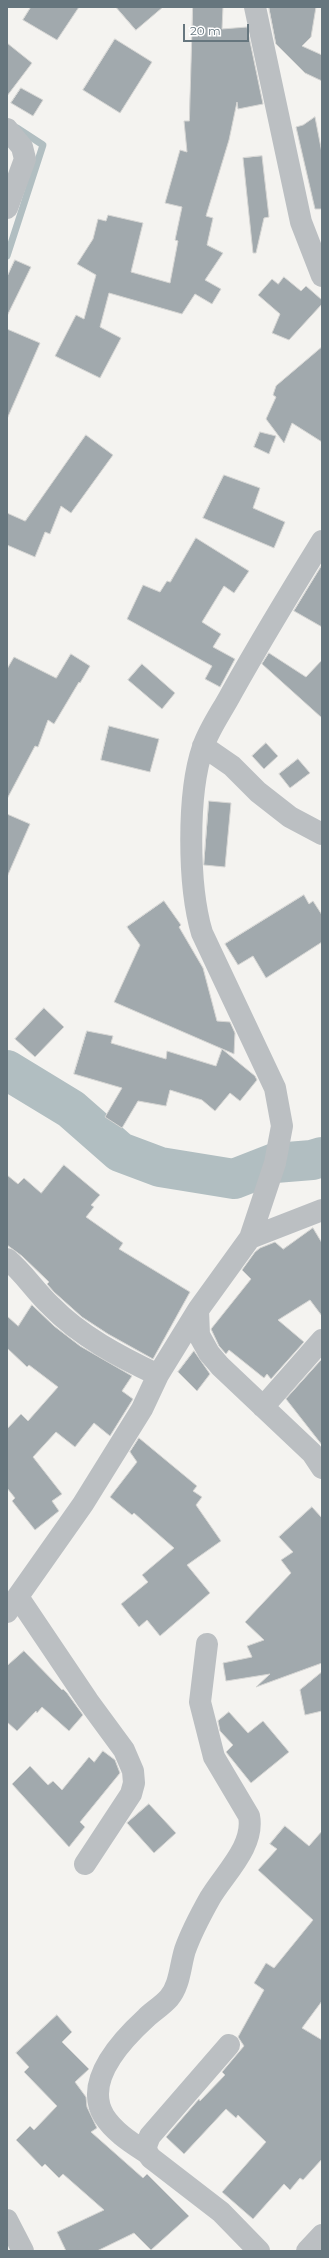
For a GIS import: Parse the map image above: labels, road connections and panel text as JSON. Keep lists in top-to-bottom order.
{
  "scale_bar": "20 m"
}
